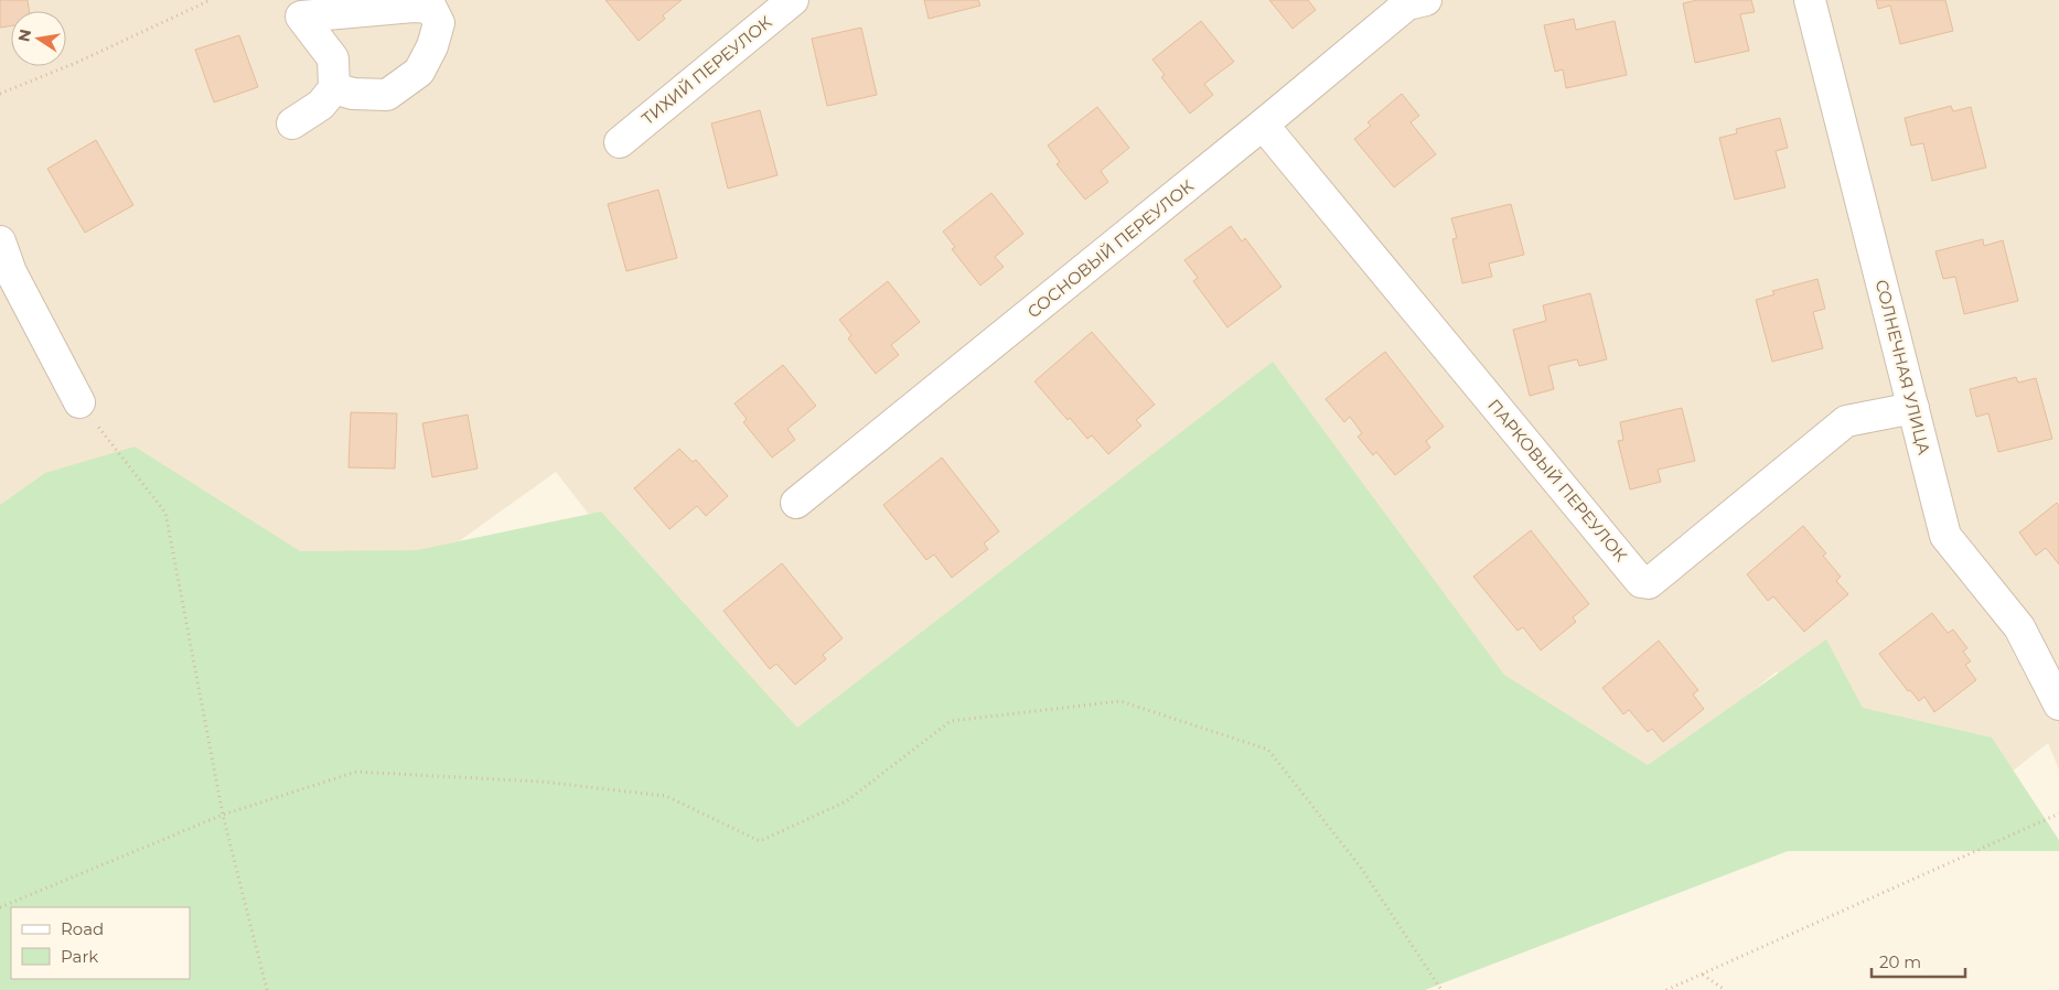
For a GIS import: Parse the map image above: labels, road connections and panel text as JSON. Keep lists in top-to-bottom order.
{
  "streets": {
    "street": [
      "ТИХИЙ ПЕРЕУЛОК",
      "СОСНОВЫЙ ПЕРЕУЛОК",
      "СОЛНЕЧНАЯ УЛИЦА",
      "ПАРКОВЫЙ ПЕРЕУЛОК"
    ]
  },
  "crossings": [
    ["СОСНОВЫЙ ПЕРЕУЛОК", "ПАРКОВЫЙ ПЕРЕУЛОК"],
    ["СОЛНЕЧНАЯ УЛИЦА", "ПАРКОВЫЙ ПЕРЕУЛОК"]
  ],
  "legend": ["Road", "Park"],
  "scale_bar": "20 m",
  "north": "left"
}
